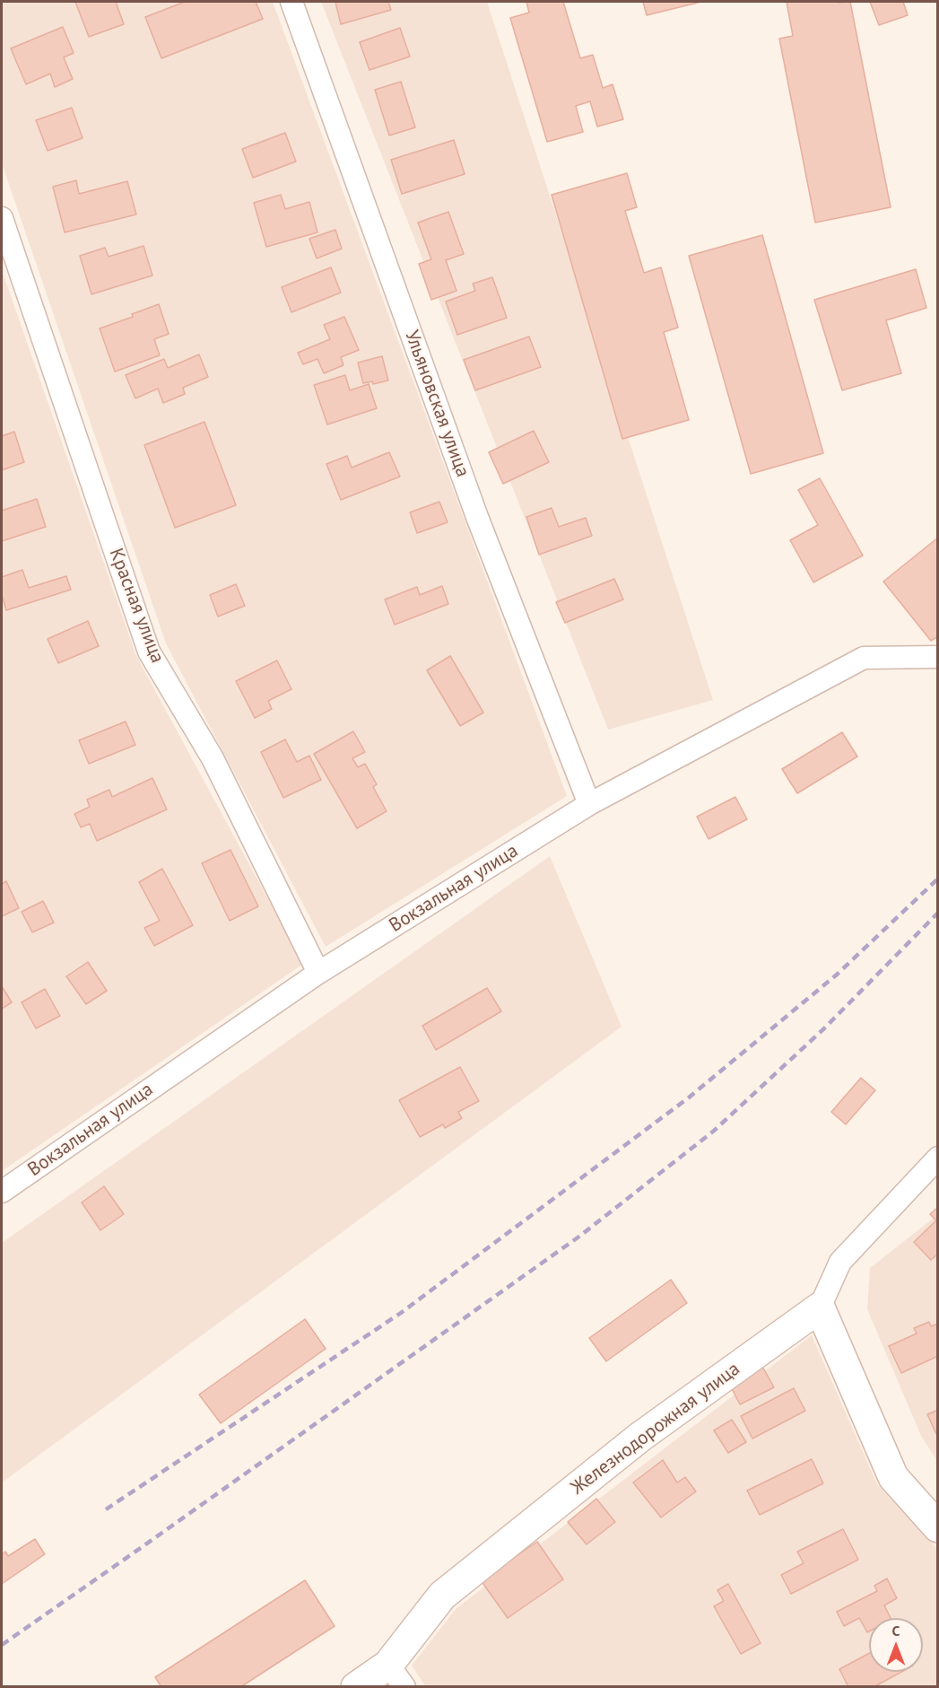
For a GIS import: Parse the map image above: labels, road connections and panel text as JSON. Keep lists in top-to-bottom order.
{
  "streets": {
    "street": [
      "Ульяновская улица",
      "Красная улица",
      "Вокзальная улица",
      "Железнодорожная улица"
    ]
  },
  "crossings": [
    ["Ульяновская улица", "Вокзальная улица"],
    ["Красная улица", "Вокзальная улица"]
  ],
  "north": "top"
}
